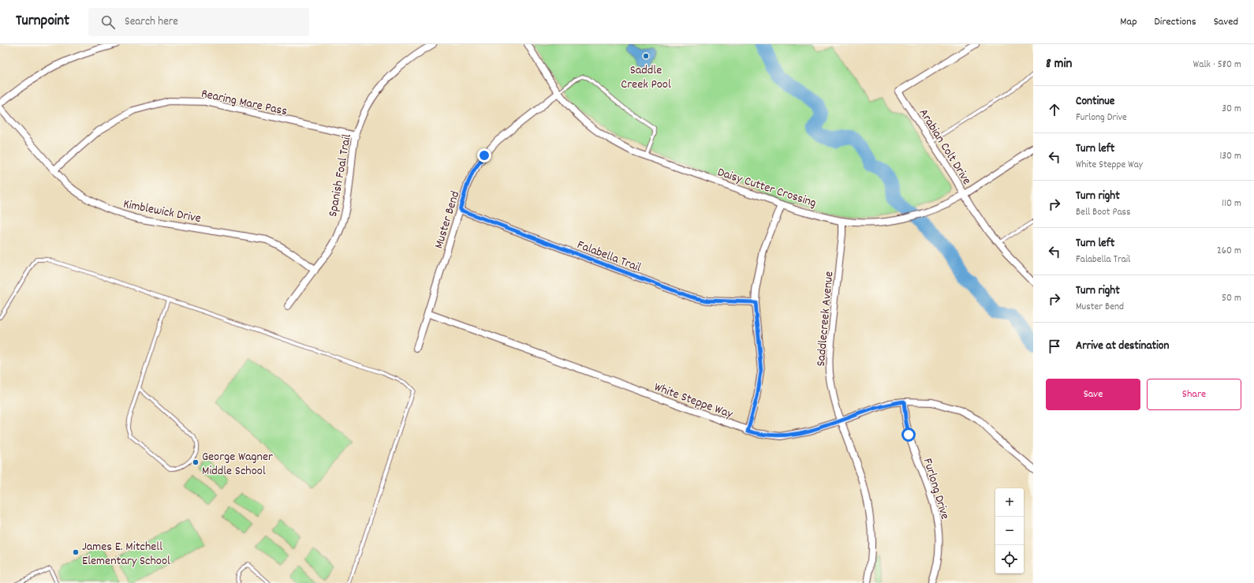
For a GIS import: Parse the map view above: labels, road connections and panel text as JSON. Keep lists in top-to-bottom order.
{
  "streets": {
    "street": [
      "Rearing Mare Pass",
      "Arabian Colt Drive",
      "Spanish Foal Trail",
      "Daisy Cutter Crossing",
      "Kimblewick Drive",
      "Muster Bend",
      "Falabella Trail",
      "Saddlecreek Avenue",
      "White Steppe Way",
      "Furlong Drive"
    ]
  },
  "crossings": [
    ["Rearing Mare Pass", "Spanish Foal Trail"],
    ["Rearing Mare Pass", "Kimblewick Drive"],
    ["Arabian Colt Drive", "Daisy Cutter Crossing"],
    ["Spanish Foal Trail", "Kimblewick Drive"],
    ["Daisy Cutter Crossing", "Muster Bend"],
    ["Daisy Cutter Crossing", "Saddlecreek Avenue"],
    ["Muster Bend", "Falabella Trail"],
    ["Muster Bend", "White Steppe Way"],
    ["Saddlecreek Avenue", "White Steppe Way"],
    ["White Steppe Way", "Furlong Drive"]
  ],
  "places": ["Saddle Creek Pool", "George Wagner Middle School", "James E. Mitchell Elementary School"],
  "page": {
    "header": "Turnpoint",
    "search": "Search here",
    "nav": ["Map", "Directions", "Saved"],
    "heading": ["8 min", "Walk · 580 m"],
    "list": [
      ["Continue", "Furlong Drive", "30 m"],
      ["Turn left", "White Steppe Way", "130 m"],
      ["Turn right", "Bell Boot Pass", "110 m"],
      ["Turn left", "Falabella Trail", "260 m"],
      ["Turn right", "Muster Bend", "50 m"],
      "Arrive at destination"
    ],
    "buttons": ["Save", "Share"],
    "map_buttons": ["+", "−"]
  }
}
